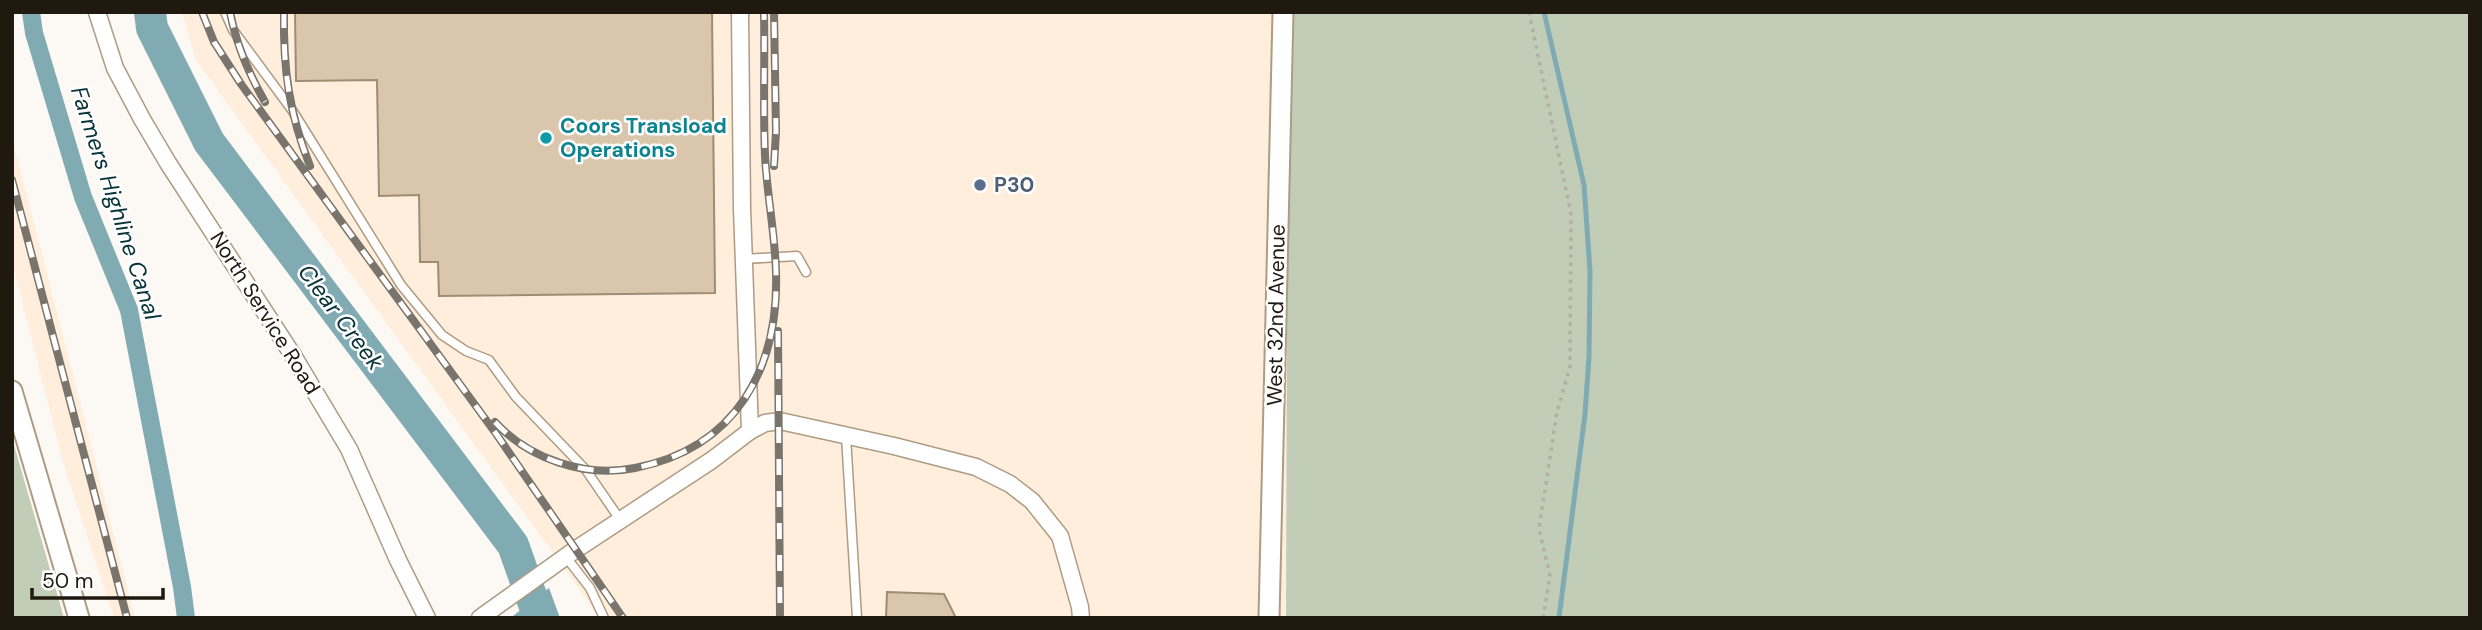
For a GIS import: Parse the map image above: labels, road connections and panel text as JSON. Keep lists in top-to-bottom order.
{
  "streets": {
    "street": ["North Service Road", "West 32nd Avenue"]
  },
  "water": ["Farmers Highline Canal", "Clear Creek"],
  "places": ["Coors Transload Operations", "P30"],
  "scale_bar": "50 m"
}
